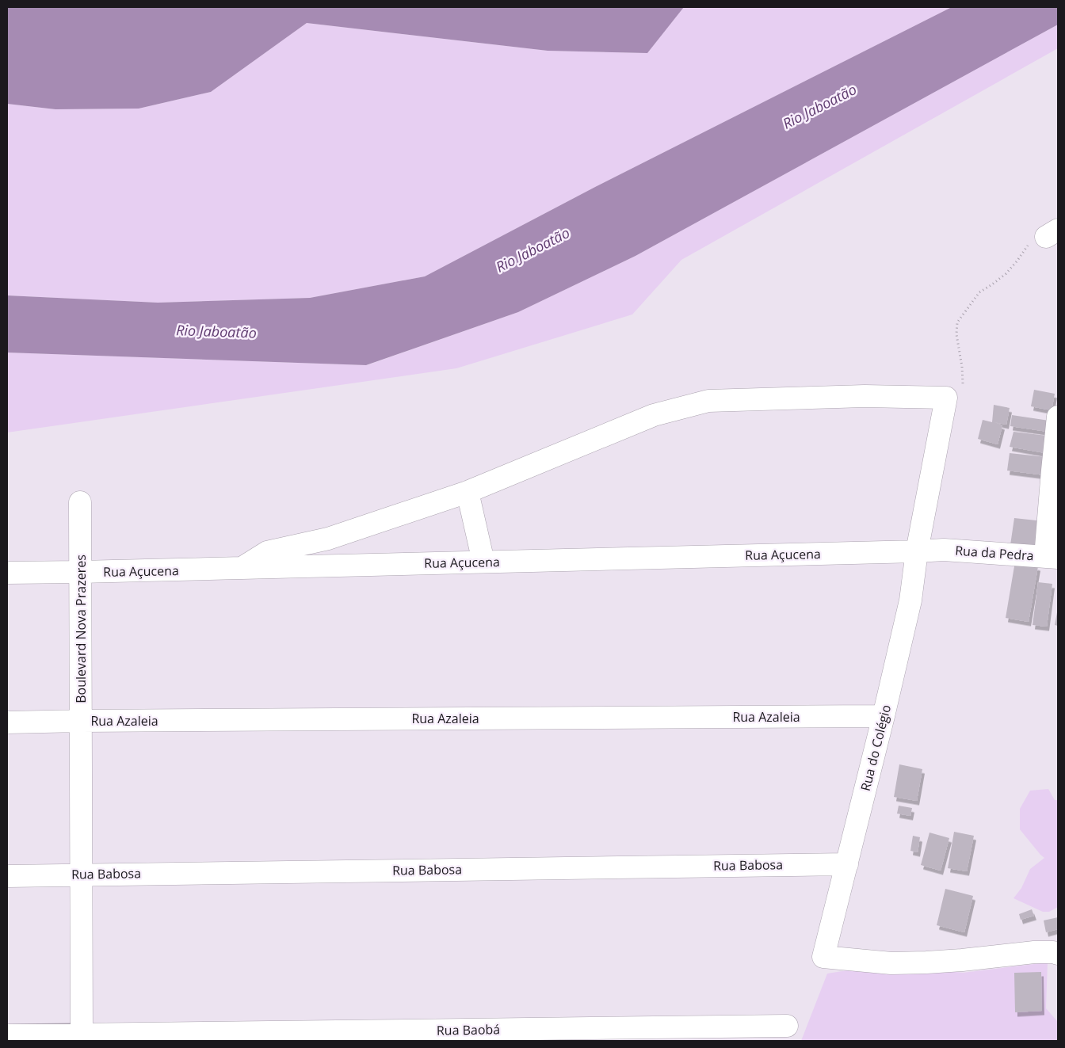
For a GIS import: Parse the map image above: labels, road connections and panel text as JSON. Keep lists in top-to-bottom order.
{
  "streets": {
    "street": [
      "Rua da Pedra",
      "Rua Açucena",
      "Boulevard Nova Prazeres",
      "Rua Azaleia",
      "Rua do Colégio",
      "Rua Babosa",
      "Rua Baobá"
    ]
  },
  "crossings": [
    ["Rua da Pedra", "Rua Açucena"],
    ["Rua da Pedra", "Rua do Colégio"],
    ["Rua Açucena", "Boulevard Nova Prazeres"],
    ["Rua Açucena", "Rua do Colégio"],
    ["Boulevard Nova Prazeres", "Rua Azaleia"],
    ["Boulevard Nova Prazeres", "Rua Babosa"],
    ["Boulevard Nova Prazeres", "Rua Baobá"],
    ["Rua Azaleia", "Rua do Colégio"],
    ["Rua do Colégio", "Rua Babosa"]
  ],
  "water": ["Rio Jaboatão"]
}
